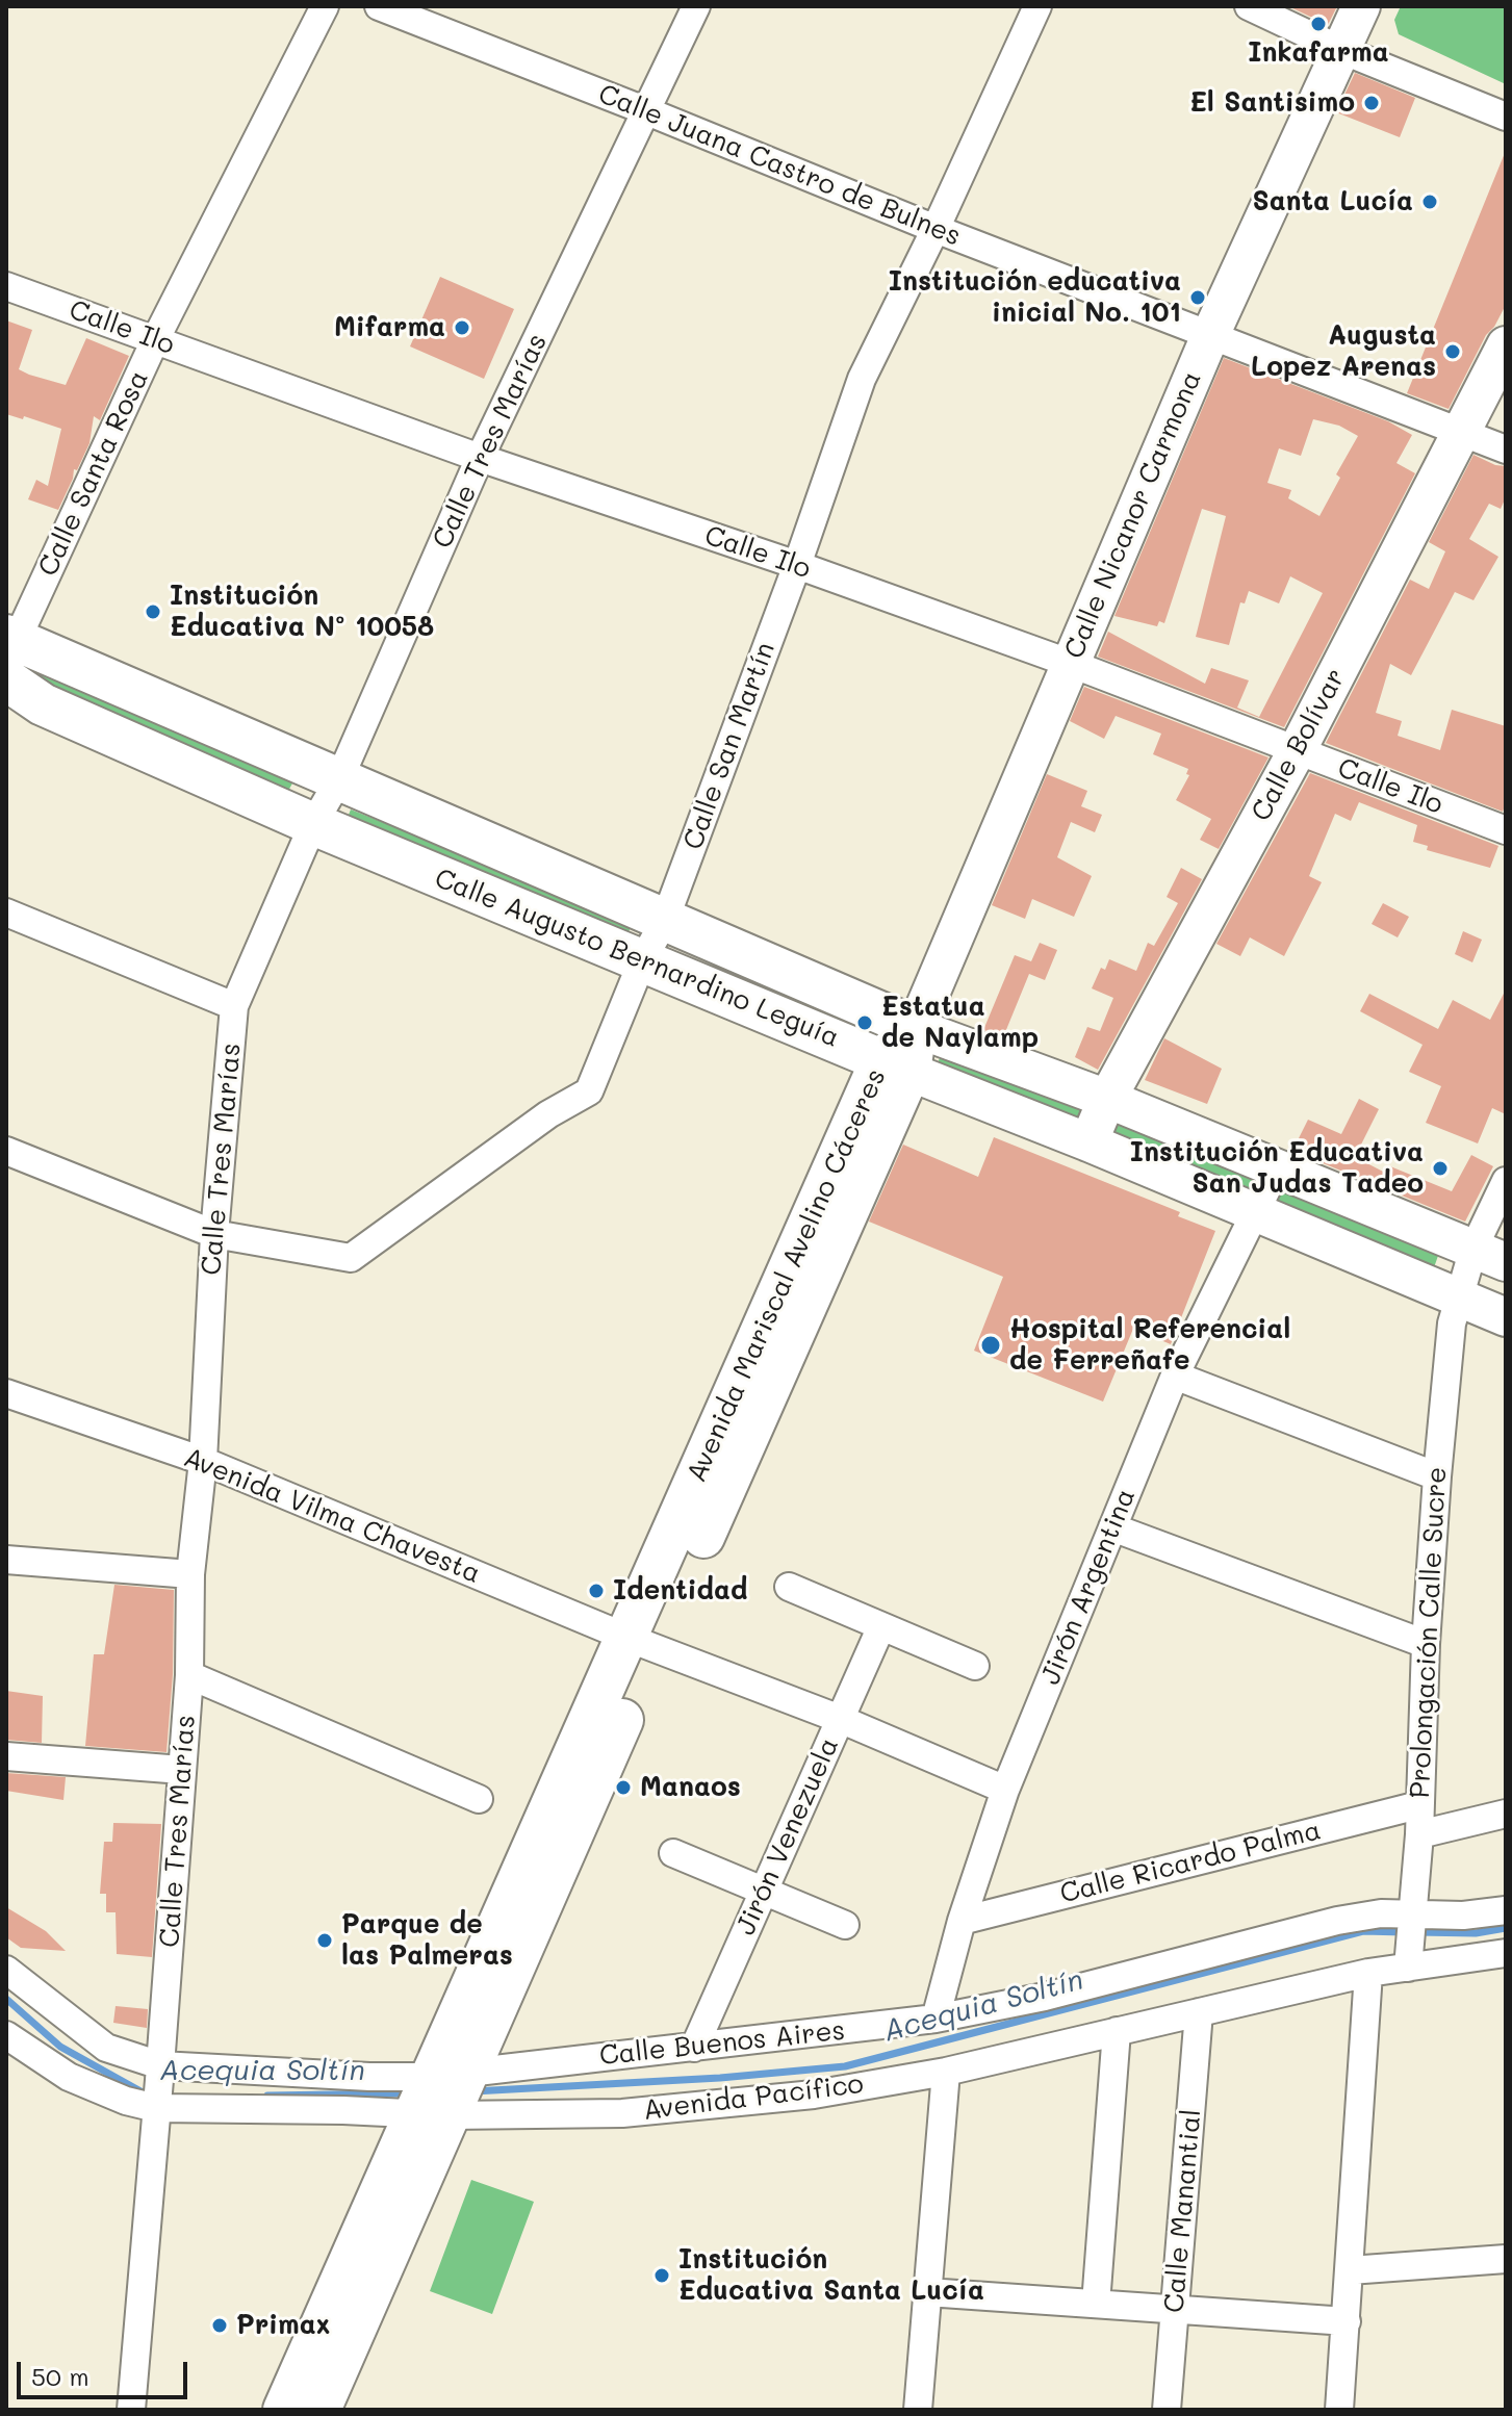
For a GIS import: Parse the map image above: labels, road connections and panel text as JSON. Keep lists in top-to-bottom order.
{
  "streets": {
    "main road": ["Calle Augusto Bernardino Leguía", "Avenida Mariscal Avelino Cáceres"],
    "street": [
      "Calle Juana Castro de Bulnes",
      "Calle Ilo",
      "Calle Tres Marías",
      "Calle Santa Rosa",
      "Calle Nicanor Carmona",
      "Calle Bolívar",
      "Calle San Martín",
      "Avenida Vilma Chavesta",
      "Jirón Argentina",
      "Prolongación Calle Sucre",
      "Jirón Venezuela",
      "Calle Ricardo Palma",
      "Calle Buenos Aires",
      "Avenida Pacífico",
      "Calle Manantial"
    ]
  },
  "crossings": [
    ["Calle Juana Castro de Bulnes", "Calle Tres Marías"],
    ["Calle Juana Castro de Bulnes", "Calle Nicanor Carmona"],
    ["Calle Juana Castro de Bulnes", "Calle Bolívar"],
    ["Calle Juana Castro de Bulnes", "Calle San Martín"],
    ["Calle Ilo", "Calle Tres Marías"],
    ["Calle Ilo", "Calle Santa Rosa"],
    ["Calle Ilo", "Calle Nicanor Carmona"],
    ["Calle Ilo", "Calle Bolívar"],
    ["Calle Ilo", "Calle San Martín"],
    ["Calle Tres Marías", "Calle San Martín"],
    ["Calle Tres Marías", "Calle Augusto Bernardino Leguía"],
    ["Calle Tres Marías", "Avenida Vilma Chavesta"],
    ["Calle Tres Marías", "Calle Buenos Aires"],
    ["Calle Tres Marías", "Avenida Pacífico"],
    ["Calle Santa Rosa", "Calle Augusto Bernardino Leguía"],
    ["Calle Nicanor Carmona", "Calle Augusto Bernardino Leguía"],
    ["Calle Nicanor Carmona", "Avenida Mariscal Avelino Cáceres"],
    ["Calle Bolívar", "Calle Augusto Bernardino Leguía"],
    ["Calle San Martín", "Calle Augusto Bernardino Leguía"],
    ["Calle Augusto Bernardino Leguía", "Avenida Mariscal Avelino Cáceres"],
    ["Calle Augusto Bernardino Leguía", "Jirón Argentina"],
    ["Calle Augusto Bernardino Leguía", "Prolongación Calle Sucre"],
    ["Avenida Mariscal Avelino Cáceres", "Avenida Vilma Chavesta"],
    ["Avenida Mariscal Avelino Cáceres", "Calle Buenos Aires"],
    ["Avenida Mariscal Avelino Cáceres", "Avenida Pacífico"],
    ["Avenida Vilma Chavesta", "Jirón Argentina"],
    ["Avenida Vilma Chavesta", "Jirón Venezuela"],
    ["Jirón Argentina", "Calle Ricardo Palma"],
    ["Jirón Argentina", "Calle Buenos Aires"],
    ["Prolongación Calle Sucre", "Calle Ricardo Palma"],
    ["Prolongación Calle Sucre", "Calle Buenos Aires"],
    ["Prolongación Calle Sucre", "Avenida Pacífico"],
    ["Jirón Venezuela", "Calle Buenos Aires"],
    ["Calle Buenos Aires", "Avenida Pacífico"],
    ["Avenida Pacífico", "Calle Manantial"]
  ],
  "water": ["Acequia Soltín"],
  "places": [
    "Inkafarma",
    "El Santisimo",
    "Santa Lucía",
    "Institución educativa inicial No. 101",
    "Mifarma",
    "Augusta Lopez Arenas",
    "Institución Educativa Nº 10058",
    "Estatua de Naylamp",
    "Institución Educativa San Judas Tadeo",
    "Hospital Referencial de Ferreñafe",
    "Identidad",
    "Manaos",
    "Parque de las Palmeras",
    "Institución Educativa Santa Lucía",
    "Primax"
  ],
  "scale_bar": "50 m"
}
